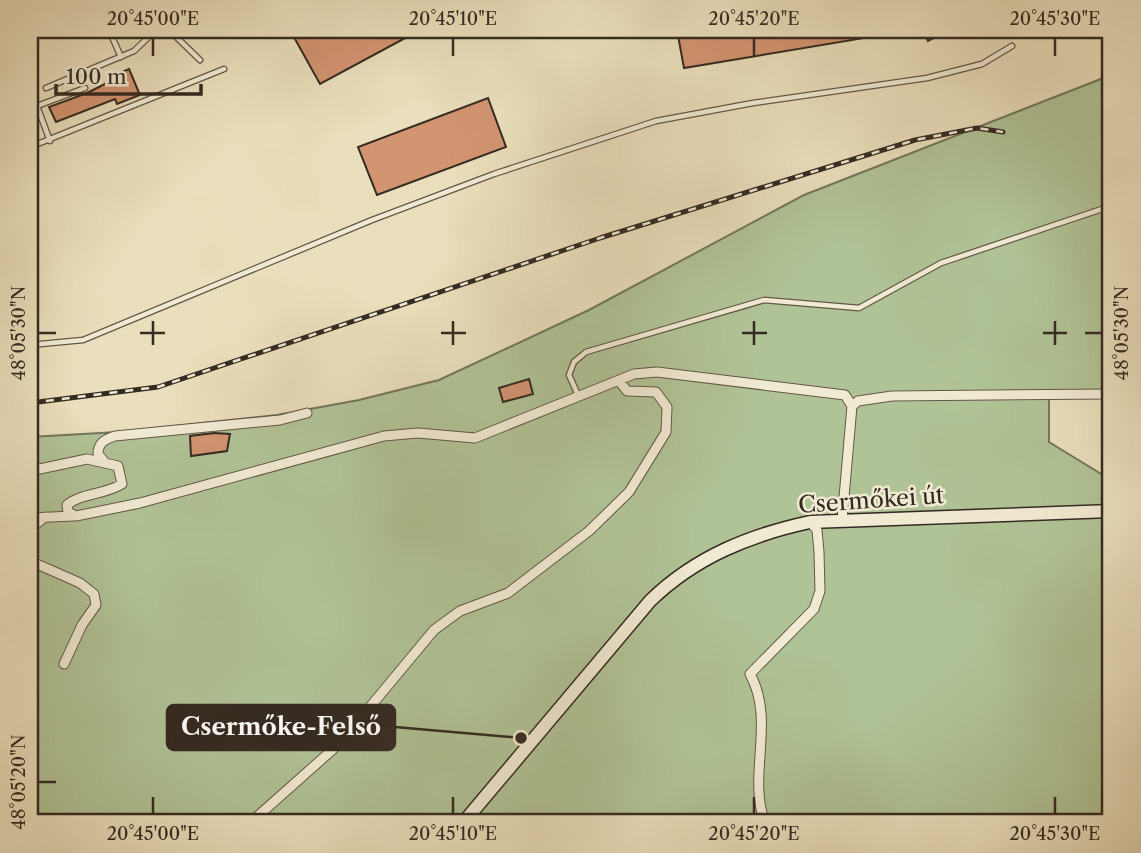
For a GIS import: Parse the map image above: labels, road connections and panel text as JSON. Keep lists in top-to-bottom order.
{
  "streets": {
    "main road": ["Csermőkei út"]
  },
  "places": ["Csermőke-Felső"],
  "scale_bar": "100 m",
  "coordinates": [
    "20°45'00\"E",
    "20°45'10\"E",
    "20°45'20\"E",
    "20°45'30\"E",
    "48°05'30\"N",
    "48°05'20\"N"
  ]
}
